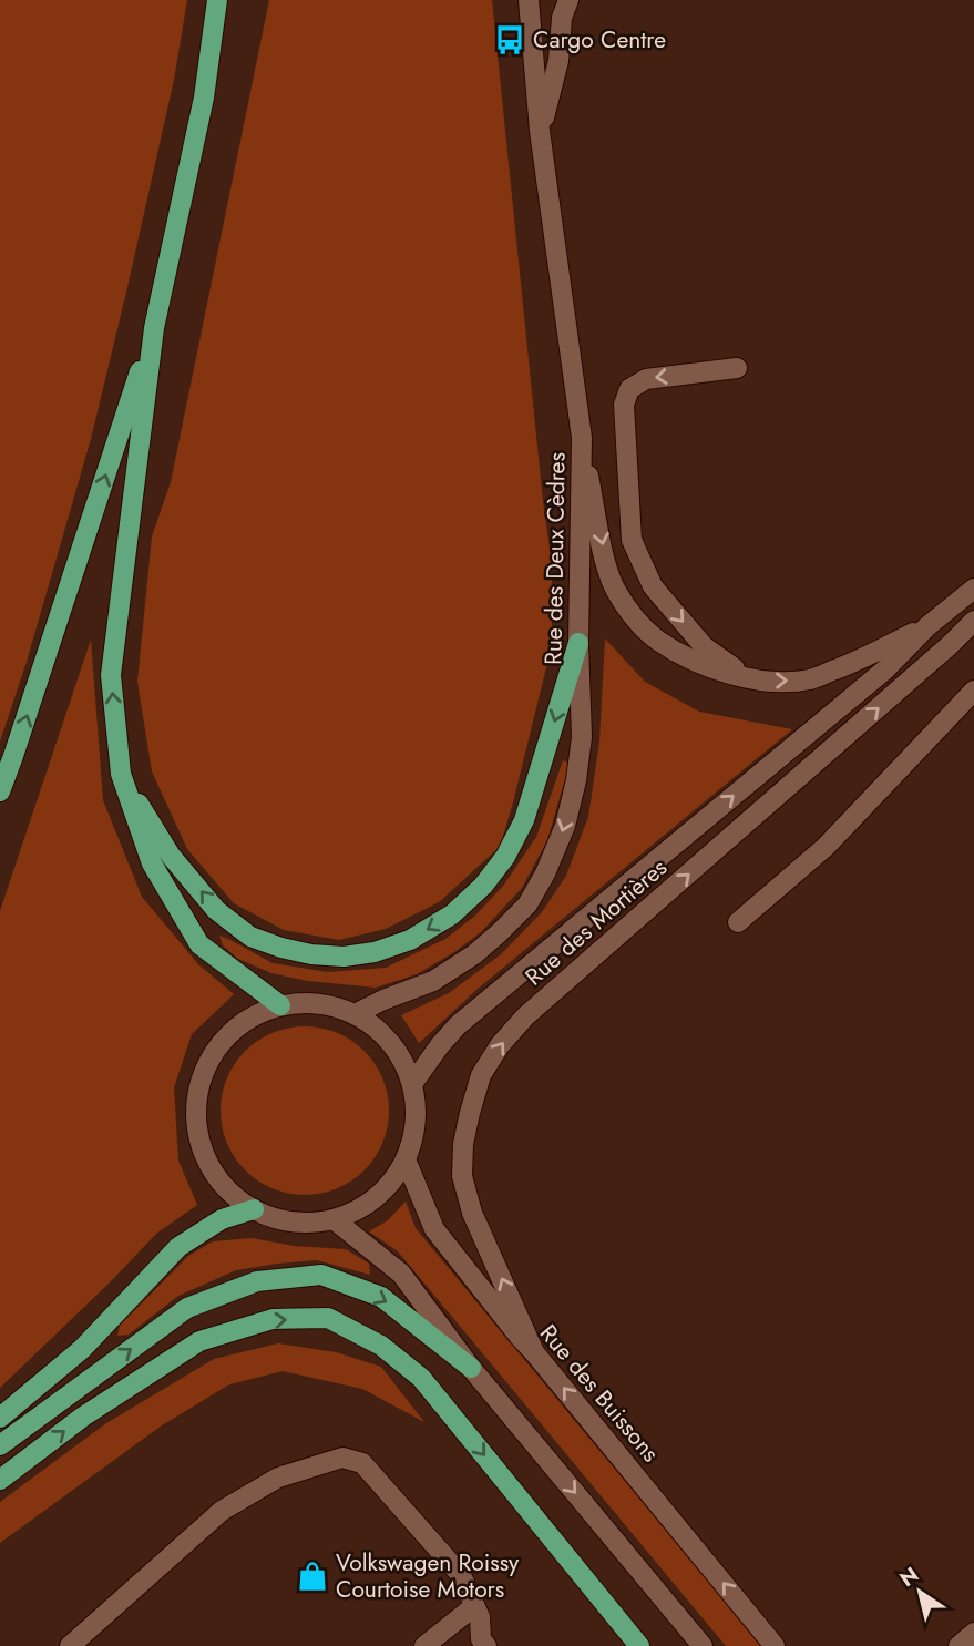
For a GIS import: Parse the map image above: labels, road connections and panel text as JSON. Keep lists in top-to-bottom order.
{
  "streets": {
    "street": ["Rue des Deux Cèdres", "Rue des Mortières", "Rue des Buissons"]
  },
  "crossings": [
    ["Rue des Deux Cèdres", "Rue des Mortières"],
    ["Rue des Deux Cèdres", "Rue des Buissons"],
    ["Rue des Mortières", "Rue des Buissons"]
  ],
  "one_way": ["Rue des Deux Cèdres", "Rue des Mortières"],
  "places": {
    "bus stop": ["Cargo Centre"],
    "shop": ["Volkswagen Roissy Courtoise Motors"]
  },
  "north": "top left"
}
